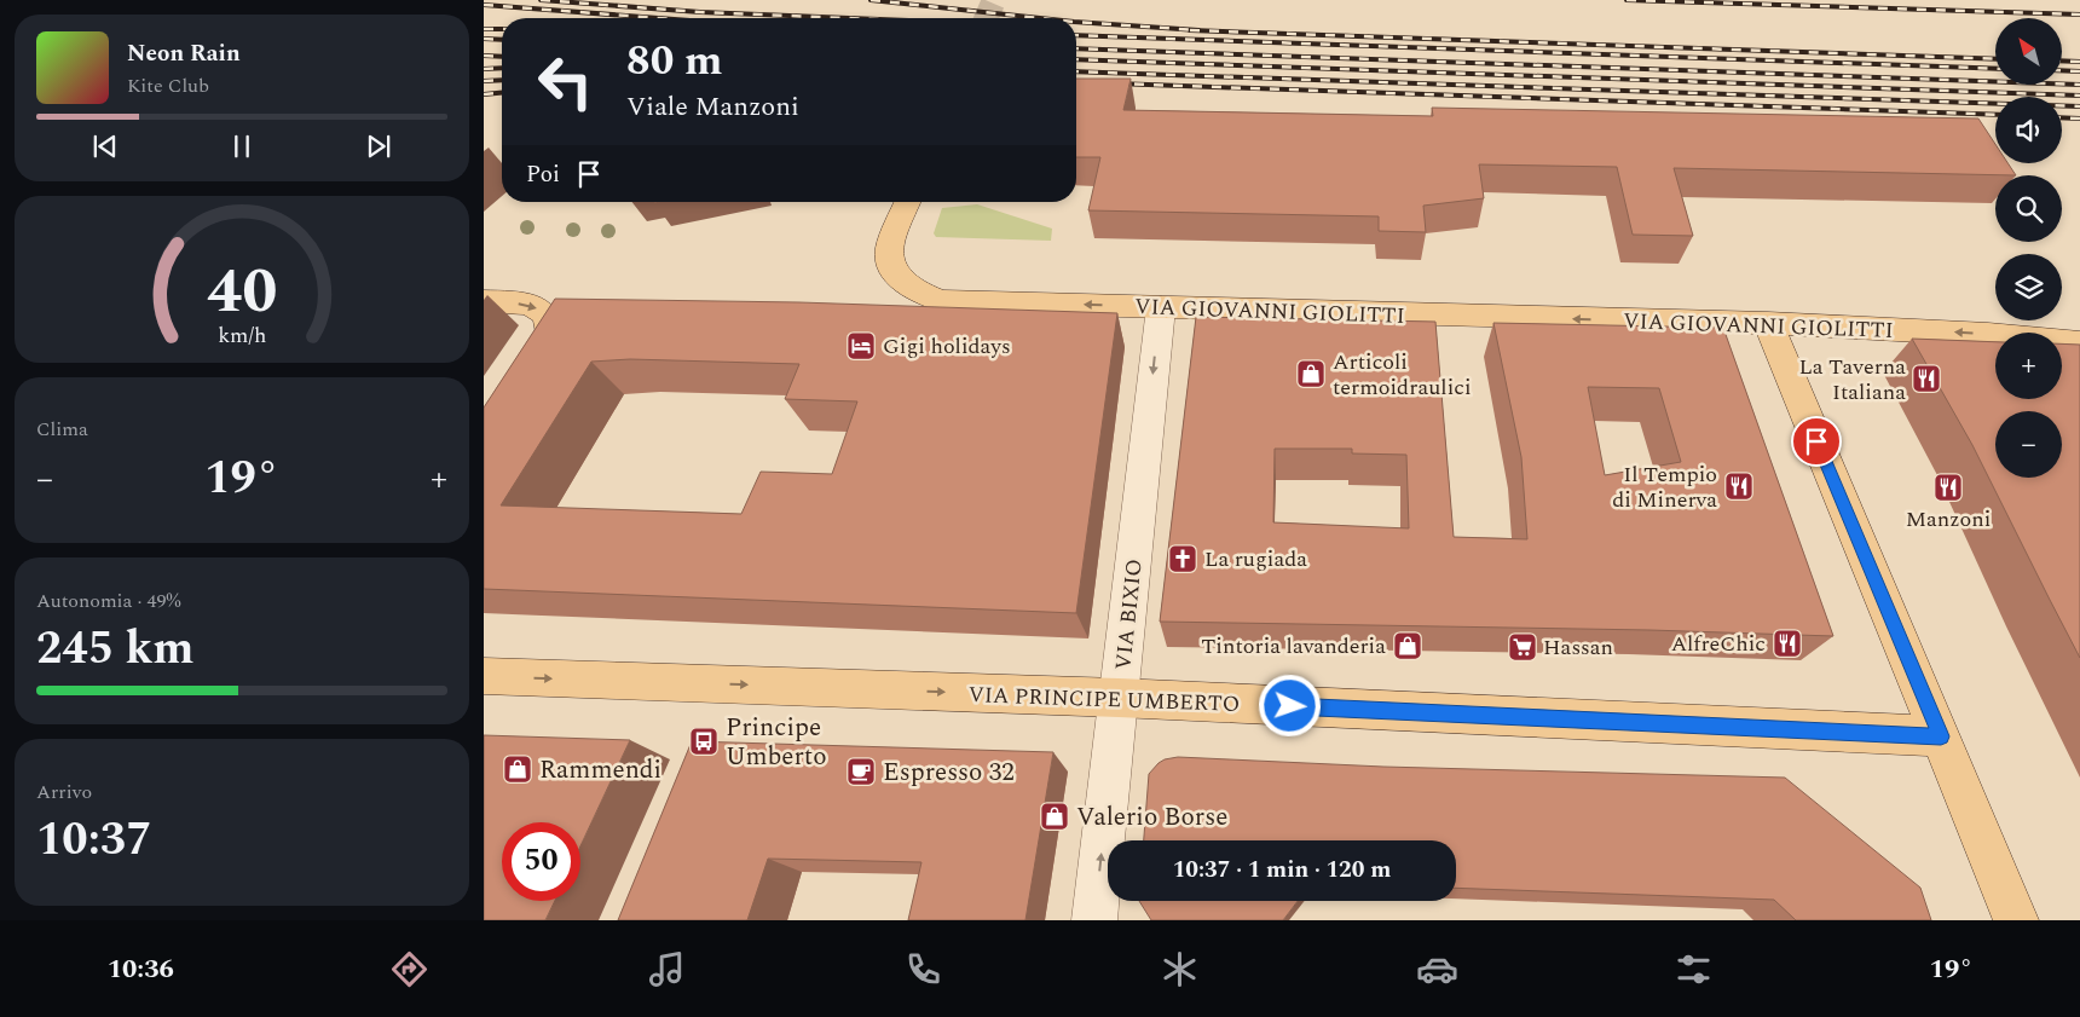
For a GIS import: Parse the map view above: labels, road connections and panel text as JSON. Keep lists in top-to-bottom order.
{
  "streets": {
    "main road": ["VIA GIOVANNI GIOLITTI", "VIA PRINCIPE UMBERTO"],
    "street": ["VIA BIXIO"]
  },
  "crossings": [
    ["VIA GIOVANNI GIOLITTI", "VIA BIXIO"],
    ["VIA BIXIO", "VIA PRINCIPE UMBERTO"]
  ],
  "one_way": ["VIA GIOVANNI GIOLITTI", "VIA PRINCIPE UMBERTO"],
  "places": {
    "hotel": ["Gigi holidays"],
    "shop": [
      "Articoli termoidraulici",
      "Tintoria lavanderia",
      "Rammendi",
      "Valerio Borse"
    ],
    "restaurant": [
      "La Taverna Italiana",
      "Il Tempio di Minerva",
      "Manzoni",
      "AlfreChic"
    ],
    "church": ["La rugiada"],
    "supermarket": ["Hassan"],
    "bus stop": ["Principe Umberto"],
    "cafe": ["Espresso 32"]
  },
  "north": "top left",
  "page": {
    "map_buttons": ["+", "−"],
    "turn": ["80 m", "Viale Manzoni"],
    "song": ["Neon Rain", "Kite Club"],
    "then": "Poi",
    "tile": [
      "Clima",
      ["Autonomia · 49%", "245 km"],
      ["Arrivo", "10:37"]
    ],
    "heat": ["−", "19°", "+"],
    "limit": "50",
    "trip": "10:37 · 1 min · 120 m",
    "tabs": ["10:36", "19°"],
    "gauge": ["40", "km/h"]
  }
}
